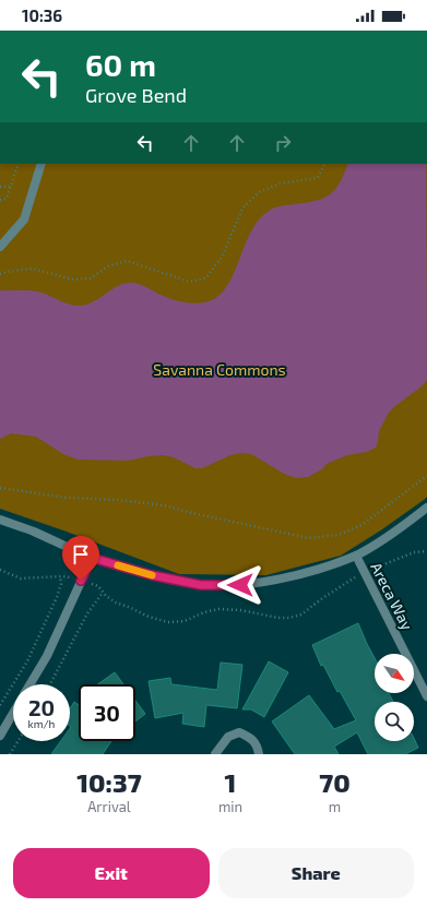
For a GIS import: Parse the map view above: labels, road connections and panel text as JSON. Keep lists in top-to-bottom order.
{
  "streets": {
    "street": ["Areca Way"]
  },
  "parks": ["Savanna Commons"],
  "north": "bottom right",
  "page": {
    "status": "10:36",
    "turn": ["60 m", "Grove Bend"],
    "speed": "20 km/h",
    "limit": "30",
    "eta": [
      "10:37",
      "Arrival",
      "1",
      "min",
      "70",
      "m"
    ],
    "buttons": ["Exit", "Share"]
  }
}
